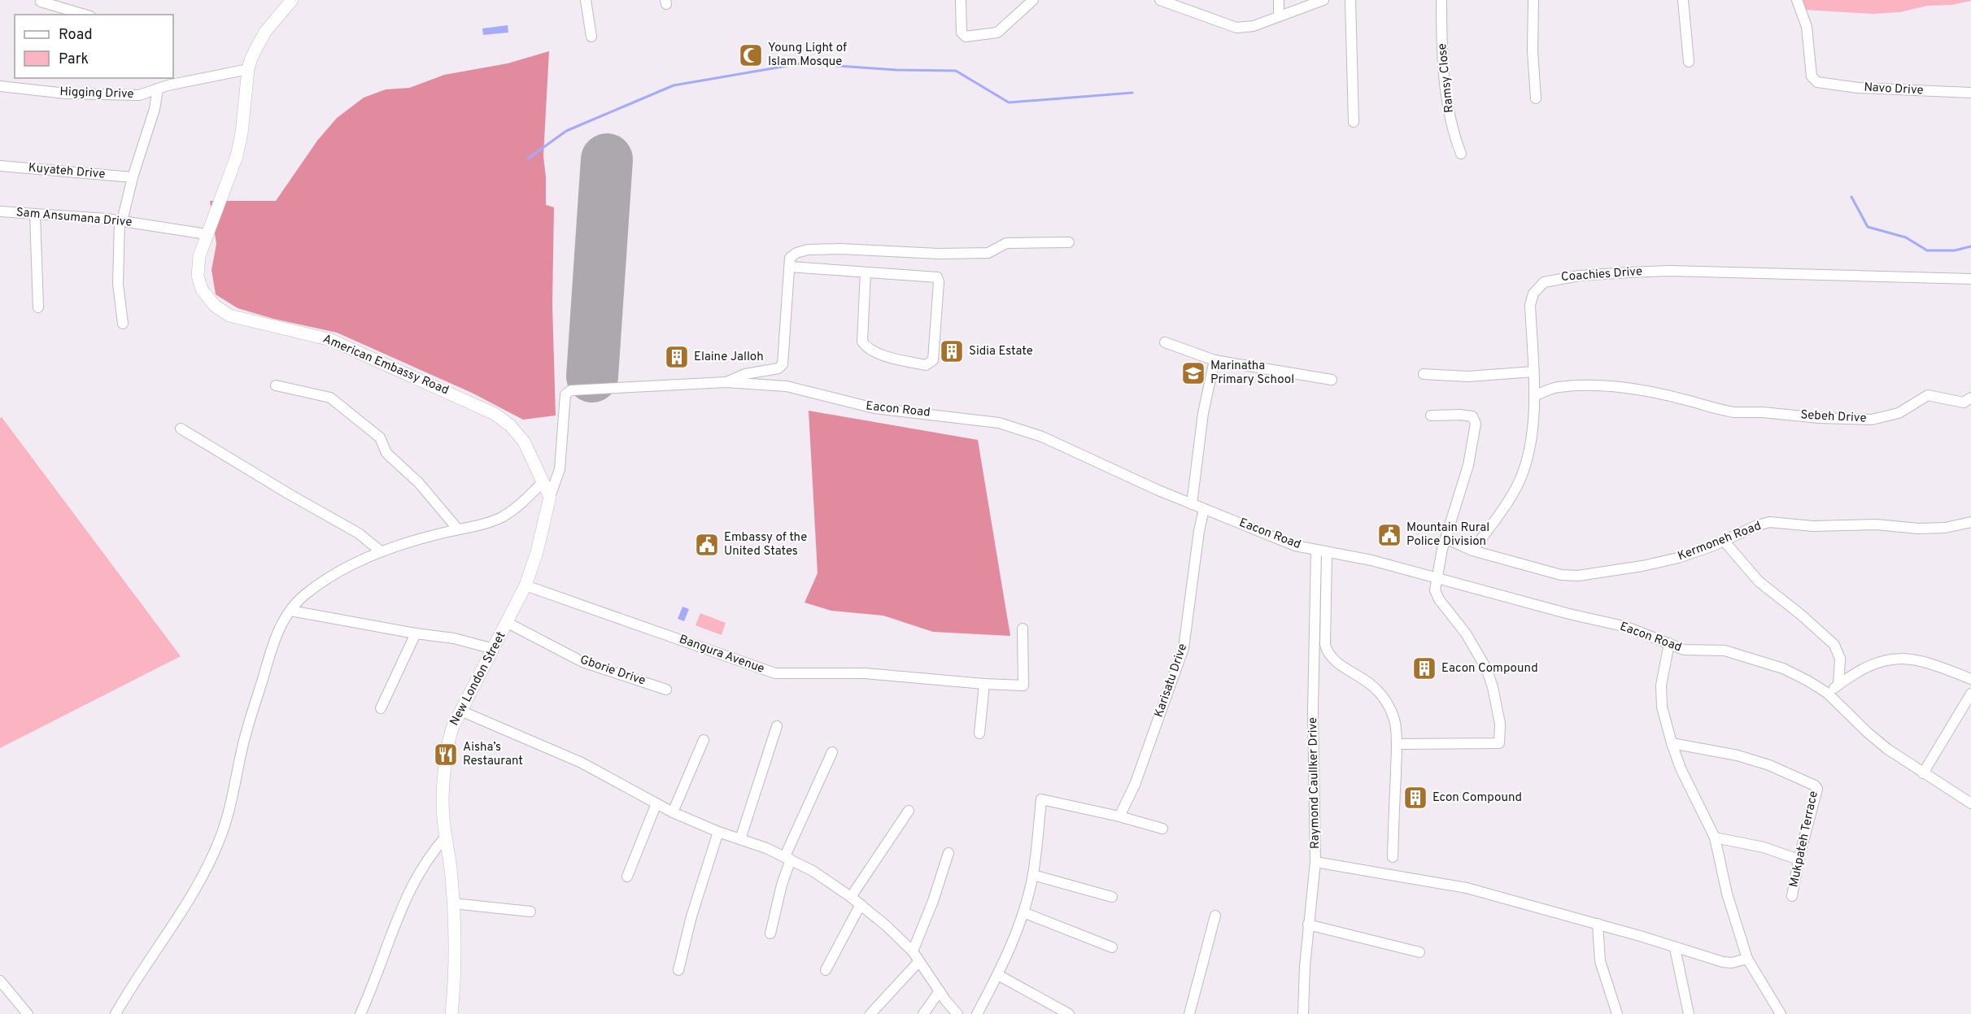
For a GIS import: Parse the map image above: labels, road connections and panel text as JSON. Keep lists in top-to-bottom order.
{
  "streets": {
    "street": [
      "Ramsy Close",
      "Navo Drive",
      "Higging Drive",
      "Kuyateh Drive",
      "Sam Ansumana Drive",
      "Coachies Drive",
      "American Embassy Road",
      "Eacon Road",
      "Sebeh Drive",
      "Kermoneh Road",
      "Bangura Avenue",
      "Gborie Drive",
      "New London Street",
      "Karisatu Drive",
      "Raymond Caullker Drive",
      "Mukpateh Terrace"
    ]
  },
  "crossings": [
    ["Higging Drive", "American Embassy Road"],
    ["Sam Ansumana Drive", "American Embassy Road"],
    ["Coachies Drive", "Sebeh Drive"],
    ["Coachies Drive", "Kermoneh Road"],
    ["American Embassy Road", "Eacon Road"],
    ["American Embassy Road", "New London Street"],
    ["Eacon Road", "New London Street"],
    ["Eacon Road", "Karisatu Drive"],
    ["Eacon Road", "Raymond Caullker Drive"],
    ["Bangura Avenue", "New London Street"],
    ["Gborie Drive", "New London Street"]
  ],
  "places": {
    "mosque": ["Young Light of Islam Mosque"],
    "building": [
      "Sidia Estate",
      "Elaine Jalloh",
      "Eacon Compound",
      "Econ Compound"
    ],
    "school or university": ["Marinatha Primary School"],
    "public building": ["Mountain Rural Police Division", "Embassy of the United States"],
    "restaurant": ["Aisha’s Restaurant"]
  },
  "legend": ["Road", "Park"]
}
